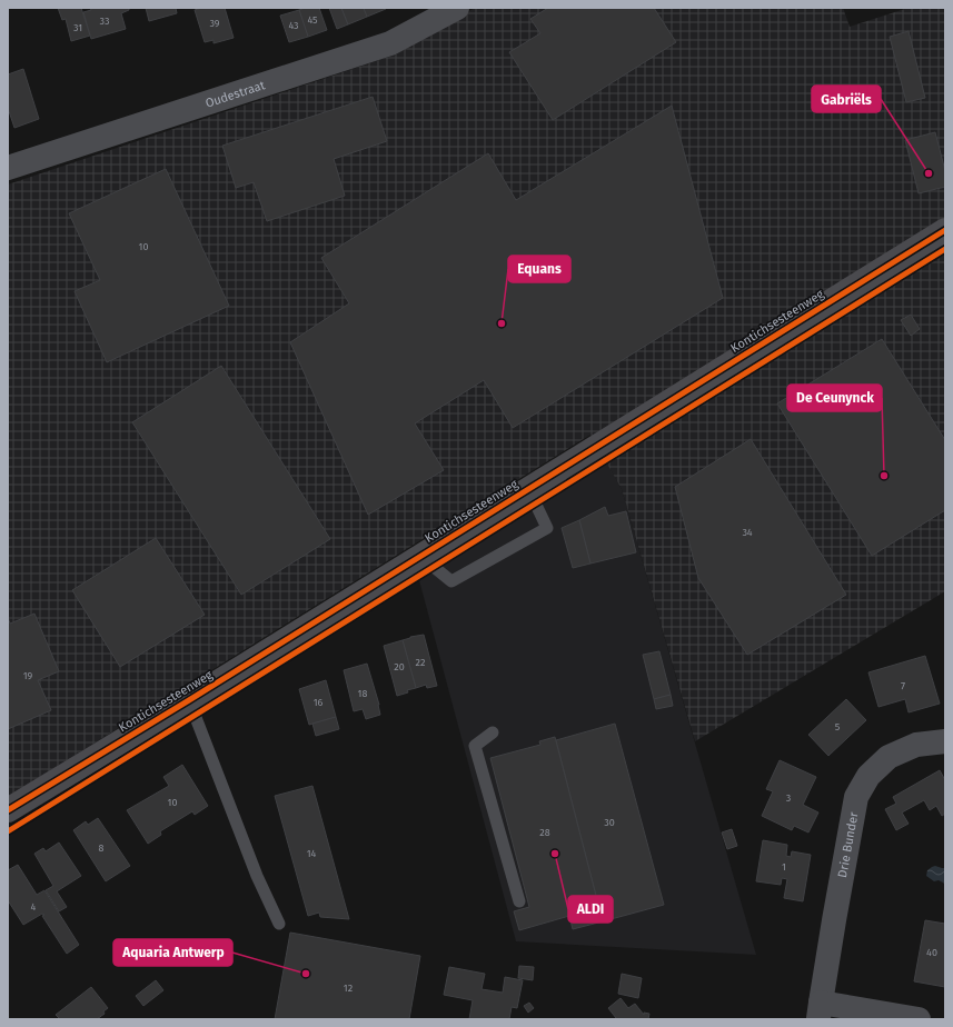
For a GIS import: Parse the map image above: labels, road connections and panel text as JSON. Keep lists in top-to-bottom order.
{
  "streets": {
    "street": ["Oudestraat", "Kontichsesteenweg", "Drie Bunder"]
  },
  "places": [
    "Gabriëls",
    "Equans",
    "De Ceunynck",
    "ALDI",
    "Aquaria Antwerp"
  ],
  "house_numbers": [
    "45",
    "33",
    "39",
    "43",
    "31",
    "10",
    "34",
    "22",
    "20",
    "19",
    "7",
    "18",
    "16",
    "5",
    "3",
    "10",
    "30",
    "28",
    "8",
    "14",
    "1",
    "4",
    "40",
    "12"
  ]
}
